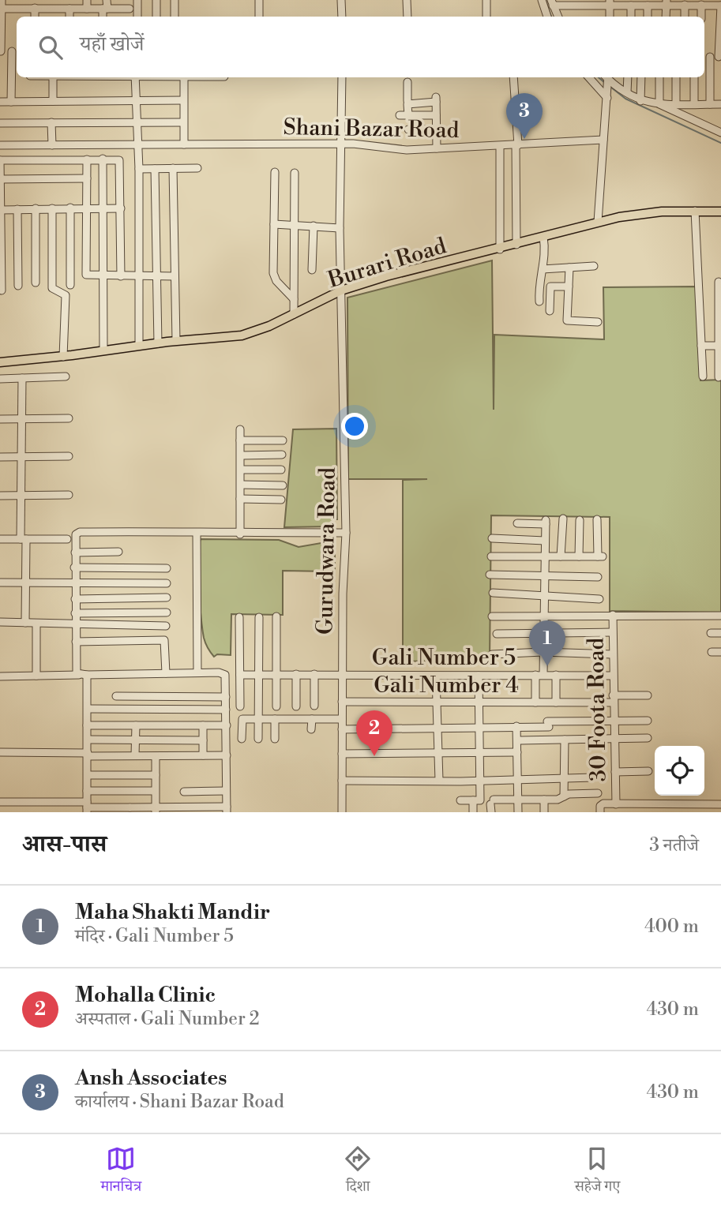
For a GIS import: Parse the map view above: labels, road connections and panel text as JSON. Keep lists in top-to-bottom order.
{
  "streets": {
    "main road": ["Burari Road"],
    "street": [
      "Shani Bazar Road",
      "Gurudwara Road",
      "Gali Number 5",
      "Gali Number 4",
      "30 Foota Road"
    ]
  },
  "crossings": [
    ["Shani Bazar Road", "Gurudwara Road"],
    ["Burari Road", "Gurudwara Road"],
    ["Gurudwara Road", "Gali Number 5"],
    ["Gurudwara Road", "Gali Number 4"],
    ["Gali Number 5", "30 Foota Road"],
    ["Gali Number 4", "30 Foota Road"]
  ],
  "page": {
    "search": "यहाँ खोजें",
    "pins": ["3", "1", "2"],
    "heading": ["आस-पास", "3 नतीजे"],
    "list": [
      {
        "mark": "1",
        "name": "Maha Shakti Mandir",
        "note": "मंदिर · Gali Number 5",
        "value": "400 m"
      },
      {
        "mark": "2",
        "name": "Mohalla Clinic",
        "note": "अस्पताल · Gali Number 2",
        "value": "430 m"
      },
      {
        "mark": "3",
        "name": "Ansh Associates",
        "note": "कार्यालय · Shani Bazar Road",
        "value": "430 m"
      }
    ],
    "nav": ["मानचित्र", "दिशा", "सहेजे गए"]
  }
}
